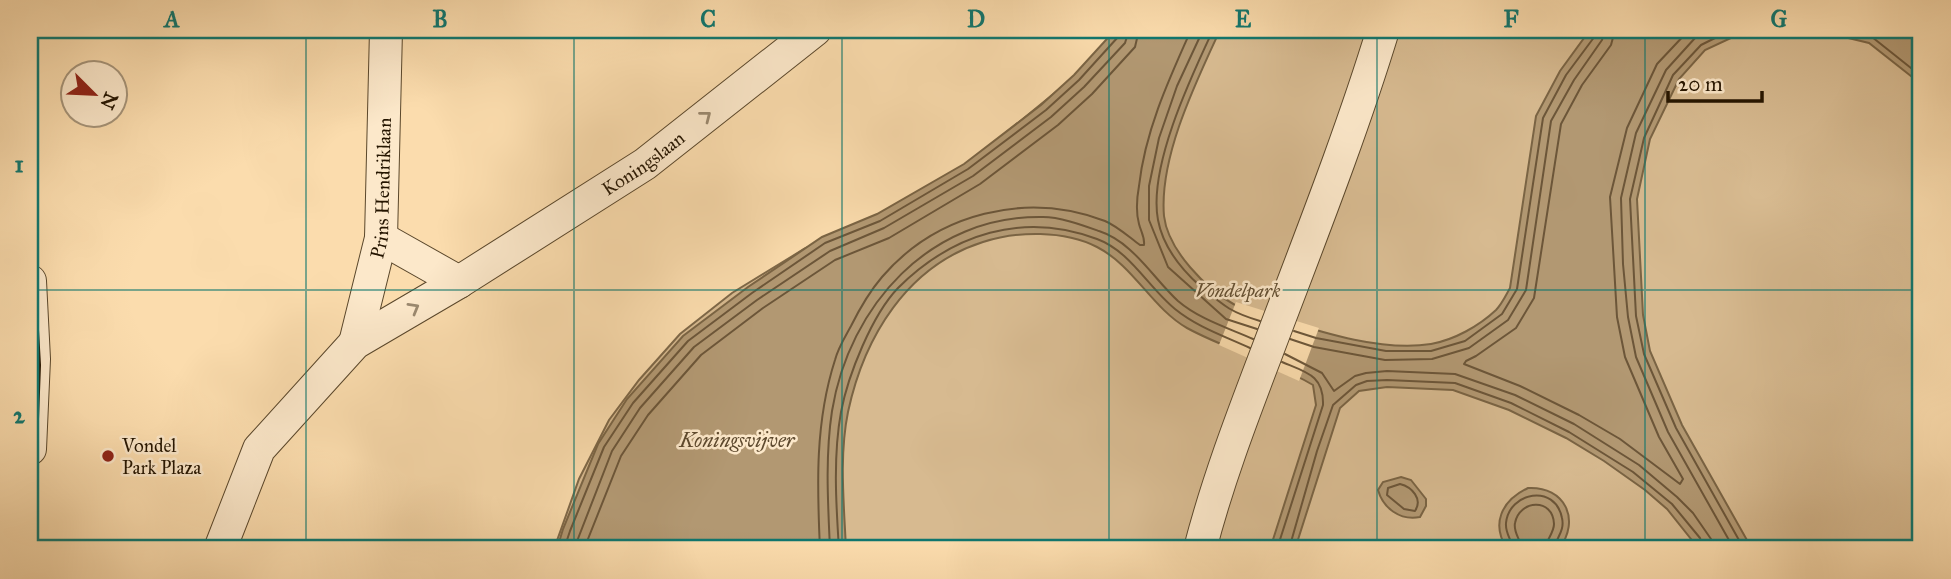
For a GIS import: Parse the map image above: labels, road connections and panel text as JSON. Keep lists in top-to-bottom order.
{
  "streets": {
    "street": ["Koningslaan", "Prins Hendriklaan"]
  },
  "crossings": [
    ["Koningslaan", "Prins Hendriklaan"]
  ],
  "one_way": ["Koningslaan"],
  "water": ["Koningsvijver"],
  "parks": ["Vondelpark"],
  "places": ["Vondel Park Plaza"],
  "scale_bar": "20 m",
  "north": "bottom right",
  "grid": {
    "columns": [
      "A",
      "B",
      "C",
      "D",
      "E",
      "F",
      "G"
    ],
    "rows": ["1", "2"]
  }
}
